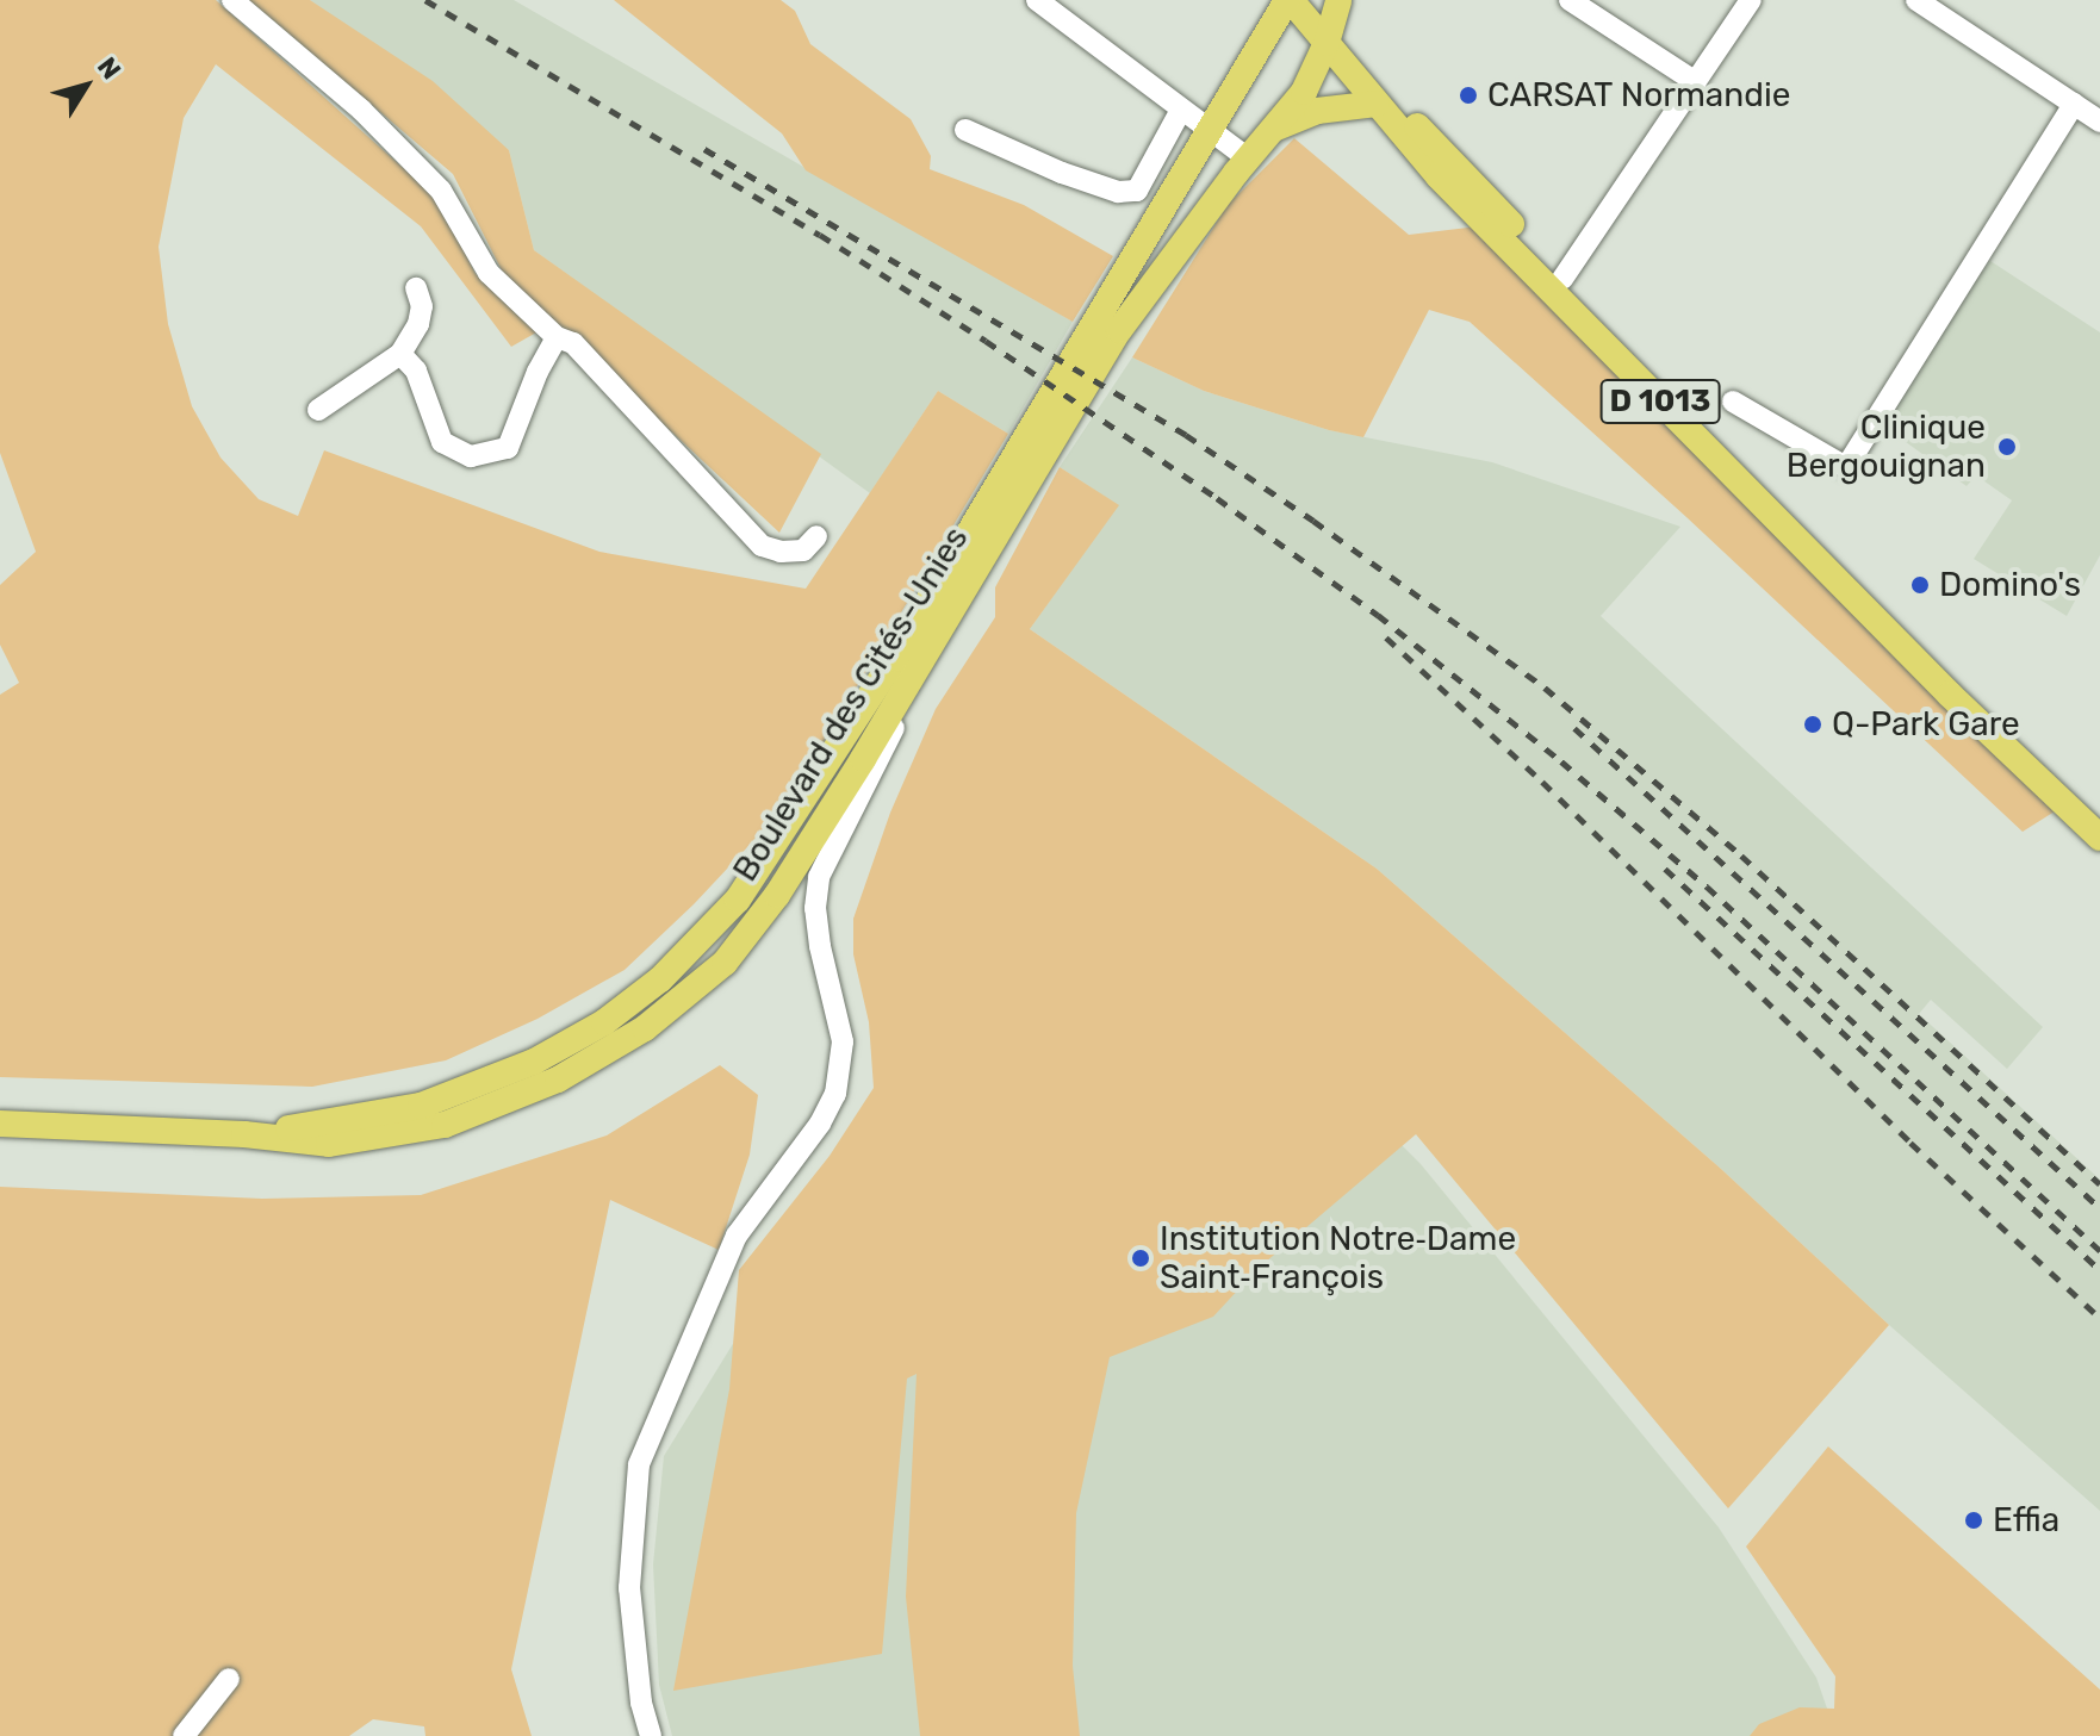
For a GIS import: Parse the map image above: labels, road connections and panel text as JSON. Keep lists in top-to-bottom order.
{
  "streets": {
    "main road": ["D 1013", "Boulevard des Cités-Unies"]
  },
  "crossings": [
    ["D 1013", "Boulevard des Cités-Unies"]
  ],
  "places": [
    "CARSAT Normandie",
    "Clinique Bergouignan",
    "Domino's",
    "Q-Park Gare",
    "Institution Notre‐Dame Saint‐François",
    "Effia"
  ],
  "north": "top right"
}
